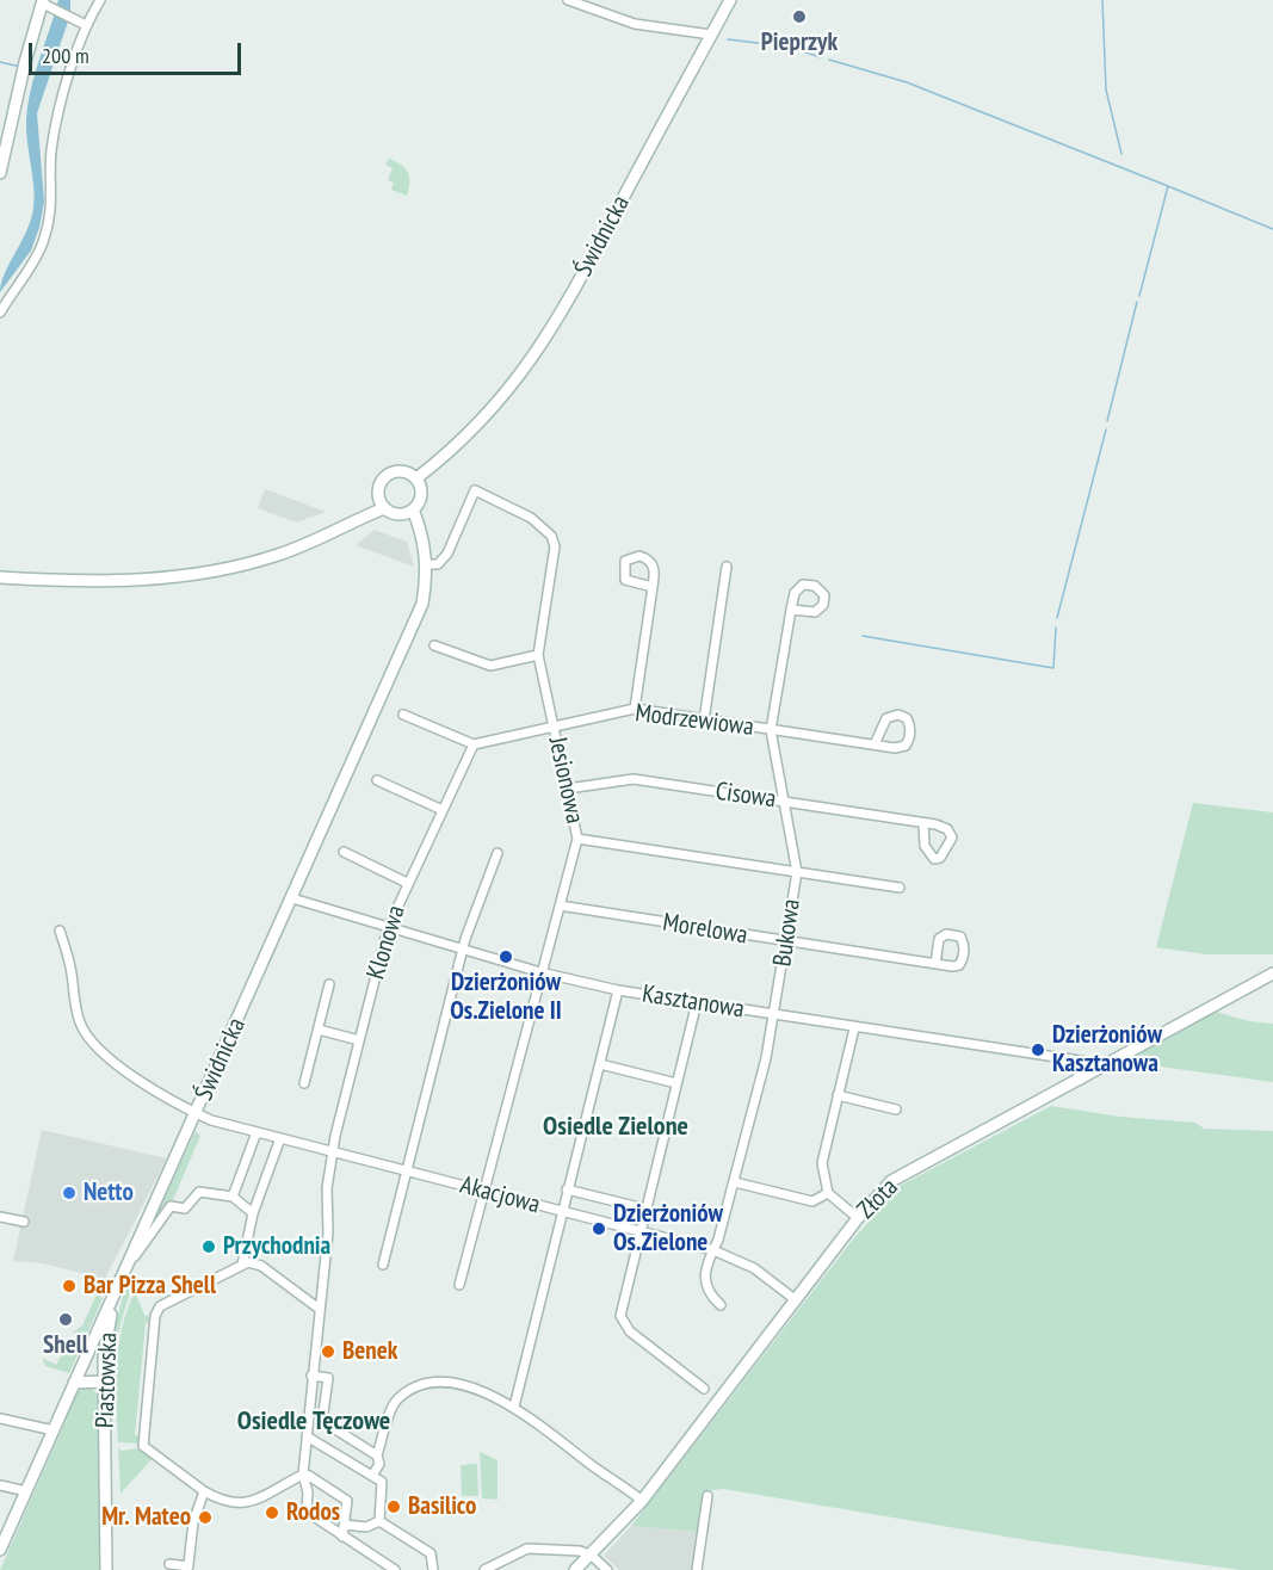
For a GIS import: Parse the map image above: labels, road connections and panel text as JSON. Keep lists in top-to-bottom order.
{
  "streets": {
    "street": [
      "Świdnicka",
      "Modrzewiowa",
      "Jesionowa",
      "Cisowa",
      "Morelowa",
      "Bukowa",
      "Klonowa",
      "Kasztanowa",
      "Akacjowa",
      "Złota",
      "Piastowska"
    ]
  },
  "crossings": [
    ["Świdnicka", "Jesionowa"],
    ["Świdnicka", "Kasztanowa"],
    ["Świdnicka", "Akacjowa"],
    ["Świdnicka", "Piastowska"],
    ["Modrzewiowa", "Jesionowa"],
    ["Modrzewiowa", "Bukowa"],
    ["Modrzewiowa", "Klonowa"],
    ["Jesionowa", "Cisowa"],
    ["Jesionowa", "Morelowa"],
    ["Jesionowa", "Kasztanowa"],
    ["Jesionowa", "Akacjowa"],
    ["Cisowa", "Bukowa"],
    ["Morelowa", "Bukowa"],
    ["Bukowa", "Kasztanowa"],
    ["Bukowa", "Akacjowa"],
    ["Klonowa", "Kasztanowa"],
    ["Klonowa", "Akacjowa"],
    ["Kasztanowa", "Złota"],
    ["Akacjowa", "Złota"]
  ],
  "districts": ["Osiedle Zielone", "Osiedle Tęczowe"],
  "places": [
    "Pieprzyk",
    "Dzierżoniów Os.Zielone II",
    "Dzierżoniów Kasztanowa",
    "Netto",
    "Dzierżoniów Os.Zielone",
    "Przychodnia",
    "Bar Pizza Shell",
    "Shell",
    "Benek",
    "Basilico",
    "Rodos",
    "Mr. Mateo"
  ],
  "scale_bar": "200 m"
}
